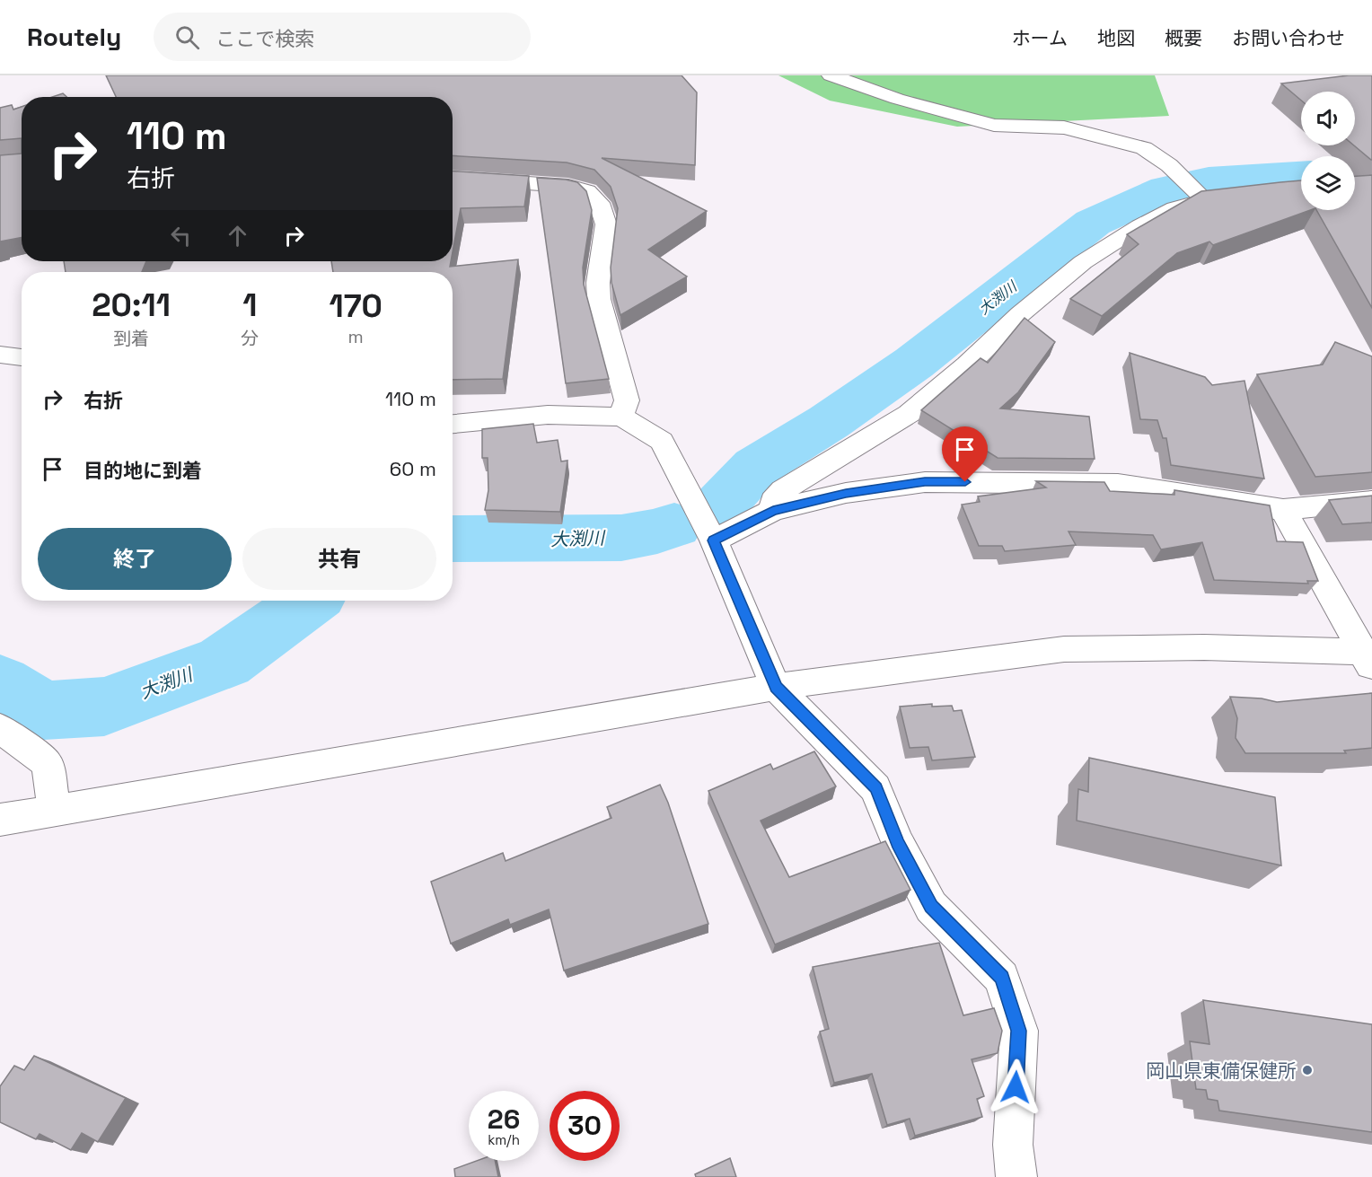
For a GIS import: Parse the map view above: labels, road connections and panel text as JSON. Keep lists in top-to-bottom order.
{
  "water": ["大渕川"],
  "places": ["岡山県東備保健所"],
  "page": {
    "header": "Routely",
    "search": "ここで検索",
    "nav": [
      "ホーム",
      "地図",
      "概要",
      "お問い合わせ"
    ],
    "turn": ["110 m", "右折"],
    "eta": [
      "20:11",
      "到着",
      "1",
      "分",
      "170",
      "m"
    ],
    "list": [
      {
        "name": "右折",
        "value": "110 m"
      },
      {
        "name": "目的地に到着",
        "value": "60 m"
      }
    ],
    "buttons": ["終了", "共有"],
    "speed": "26 km/h",
    "limit": "30"
  }
}
